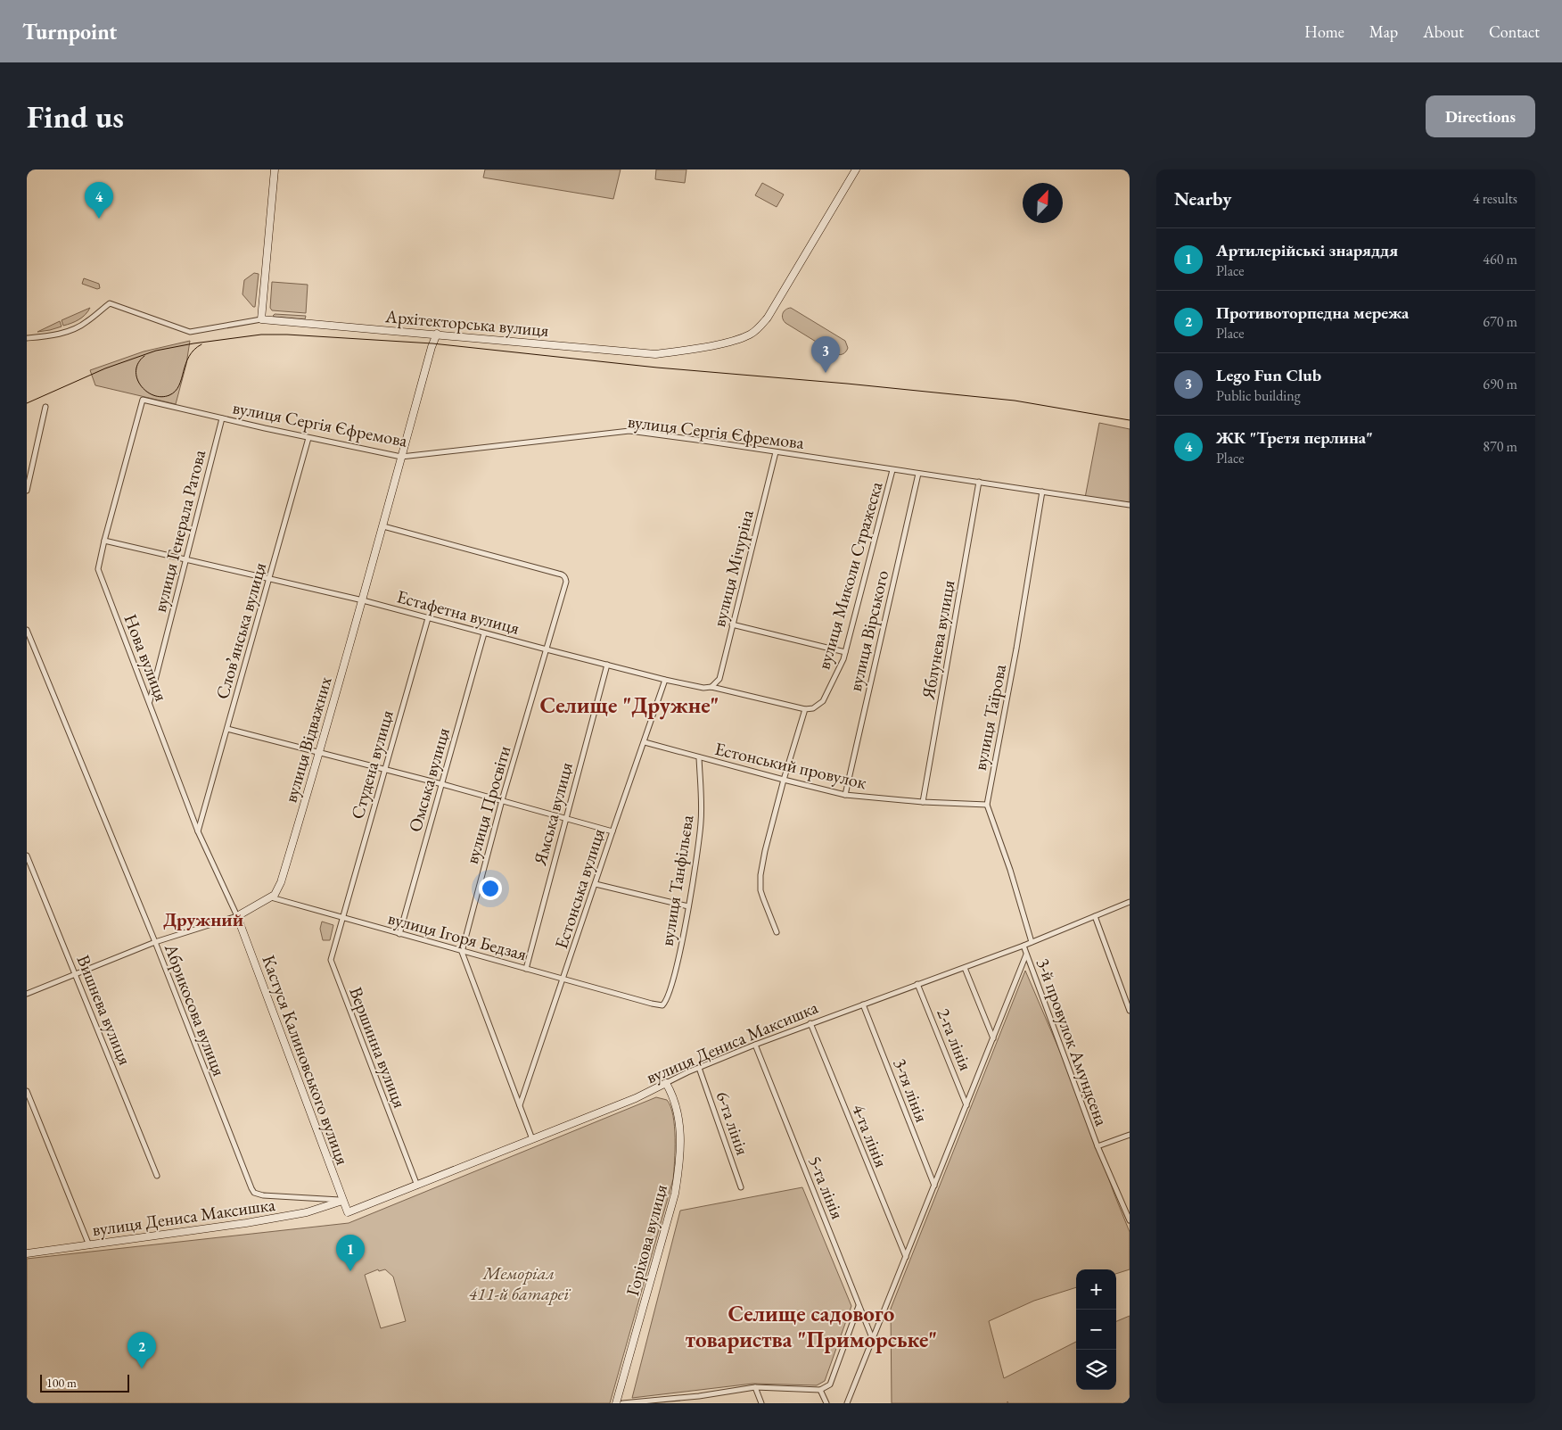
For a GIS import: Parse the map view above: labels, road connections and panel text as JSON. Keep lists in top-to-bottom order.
{
  "streets": {
    "street": [
      "Архітекторська вулиця",
      "вулиця Сергія Єфремова",
      "вулиця Генерала Ратова",
      "вулиця Мічуріна",
      "вулиця Миколи Стражеска",
      "Естафетна вулиця",
      "Словʼянська вулиця",
      "вулиця Вірського",
      "Яблунева вулиця",
      "Нова вулиця",
      "вулиця Таїрова",
      "вулиця Відважних",
      "Студена вулиця",
      "Естонський провулок",
      "Омська вулиця",
      "вулиця Просвіти",
      "Ямська вулиця",
      "вулиця Танфільєва",
      "Естонська вулиця",
      "вулиця Ігоря Бедзая",
      "Вишнева вулиця",
      "Абрикосова вулиця",
      "2-га лінія",
      "вулиця Дениса Максишка",
      "3-й провулок Амундсена",
      "Вершинна вулиця",
      "Кастуся Калиновського вулиця",
      "3-тя лінія",
      "6-та лінія",
      "4-та лінія",
      "5-та лінія",
      "Горіхова вулиця"
    ]
  },
  "crossings": [
    ["Архітекторська вулиця", "вулиця Відважних"],
    ["вулиця Сергія Єфремова", "вулиця Генерала Ратова"],
    ["вулиця Сергія Єфремова", "вулиця Мічуріна"],
    ["вулиця Сергія Єфремова", "вулиця Миколи Стражеска"],
    ["вулиця Сергія Єфремова", "Словʼянська вулиця"],
    ["вулиця Сергія Єфремова", "вулиця Вірського"],
    ["вулиця Сергія Єфремова", "Яблунева вулиця"],
    ["вулиця Сергія Єфремова", "Нова вулиця"],
    ["вулиця Сергія Єфремова", "вулиця Таїрова"],
    ["вулиця Сергія Єфремова", "вулиця Відважних"],
    ["вулиця Генерала Ратова", "Естафетна вулиця"],
    ["вулиця Генерала Ратова", "Нова вулиця"],
    ["вулиця Мічуріна", "Естафетна вулиця"],
    ["вулиця Миколи Стражеска", "Естафетна вулиця"],
    ["Естафетна вулиця", "Словʼянська вулиця"],
    ["Естафетна вулиця", "Нова вулиця"],
    ["Естафетна вулиця", "вулиця Відважних"],
    ["Естафетна вулиця", "Студена вулиця"],
    ["Естафетна вулиця", "Омська вулиця"],
    ["Естафетна вулиця", "вулиця Просвіти"],
    ["Естафетна вулиця", "Ямська вулиця"],
    ["Естафетна вулиця", "Естонська вулиця"],
    ["Словʼянська вулиця", "Нова вулиця"],
    ["вулиця Вірського", "Естонський провулок"],
    ["Яблунева вулиця", "Естонський провулок"],
    ["Нова вулиця", "Кастуся Калиновського вулиця"],
    ["вулиця Таїрова", "Естонський провулок"],
    ["вулиця Відважних", "вулиця Просвіти"],
    ["вулиця Відважних", "вулиця Ігоря Бедзая"],
    ["Студена вулиця", "вулиця Ігоря Бедзая"],
    ["Студена вулиця", "Вершинна вулиця"],
    ["Естонський провулок", "вулиця Танфільєва"],
    ["Естонський провулок", "Естонська вулиця"],
    ["Омська вулиця", "вулиця Ігоря Бедзая"],
    ["вулиця Просвіти", "вулиця Ігоря Бедзая"],
    ["Ямська вулиця", "вулиця Ігоря Бедзая"],
    ["вулиця Танфільєва", "вулиця Ігоря Бедзая"],
    ["Естонська вулиця", "вулиця Ігоря Бедзая"],
    ["вулиця Ігоря Бедзая", "Вершинна вулиця"],
    ["Абрикосова вулиця", "вулиця Дениса Максишка"],
    ["Абрикосова вулиця", "Кастуся Калиновського вулиця"],
    ["2-га лінія", "вулиця Дениса Максишка"],
    ["вулиця Дениса Максишка", "3-й провулок Амундсена"],
    ["вулиця Дениса Максишка", "Вершинна вулиця"],
    ["вулиця Дениса Максишка", "Кастуся Калиновського вулиця"],
    ["вулиця Дениса Максишка", "3-тя лінія"],
    ["вулиця Дениса Максишка", "6-та лінія"],
    ["вулиця Дениса Максишка", "4-та лінія"],
    ["вулиця Дениса Максишка", "5-та лінія"],
    ["вулиця Дениса Максишка", "Горіхова вулиця"]
  ],
  "districts": ["Селище \"Дружне\"", "Дружний", "Селище садового товариства \"Приморське\""],
  "parks": ["Меморіал 411-й батареї"],
  "scale_bar": "100 m",
  "north": "top right",
  "page": {
    "header": "Turnpoint",
    "nav": [
      "Home",
      "Map",
      "About",
      "Contact"
    ],
    "buttons": "Directions",
    "title": "Find us",
    "heading": ["Nearby", "4 results"],
    "pins": [
      "4",
      "3",
      "1",
      "2"
    ],
    "list": [
      {
        "mark": "1",
        "name": "Артилерійські знаряддя",
        "note": "Place",
        "value": "460 m"
      },
      {
        "mark": "2",
        "name": "Противоторпедна мережа",
        "note": "Place",
        "value": "670 m"
      },
      {
        "mark": "3",
        "name": "Lego Fun Club",
        "note": "Public building",
        "value": "690 m"
      },
      {
        "mark": "4",
        "name": "ЖК \"Третя перлина\"",
        "note": "Place",
        "value": "870 m"
      }
    ],
    "map_buttons": ["+", "−"],
    "scale": "100 m"
  }
}
